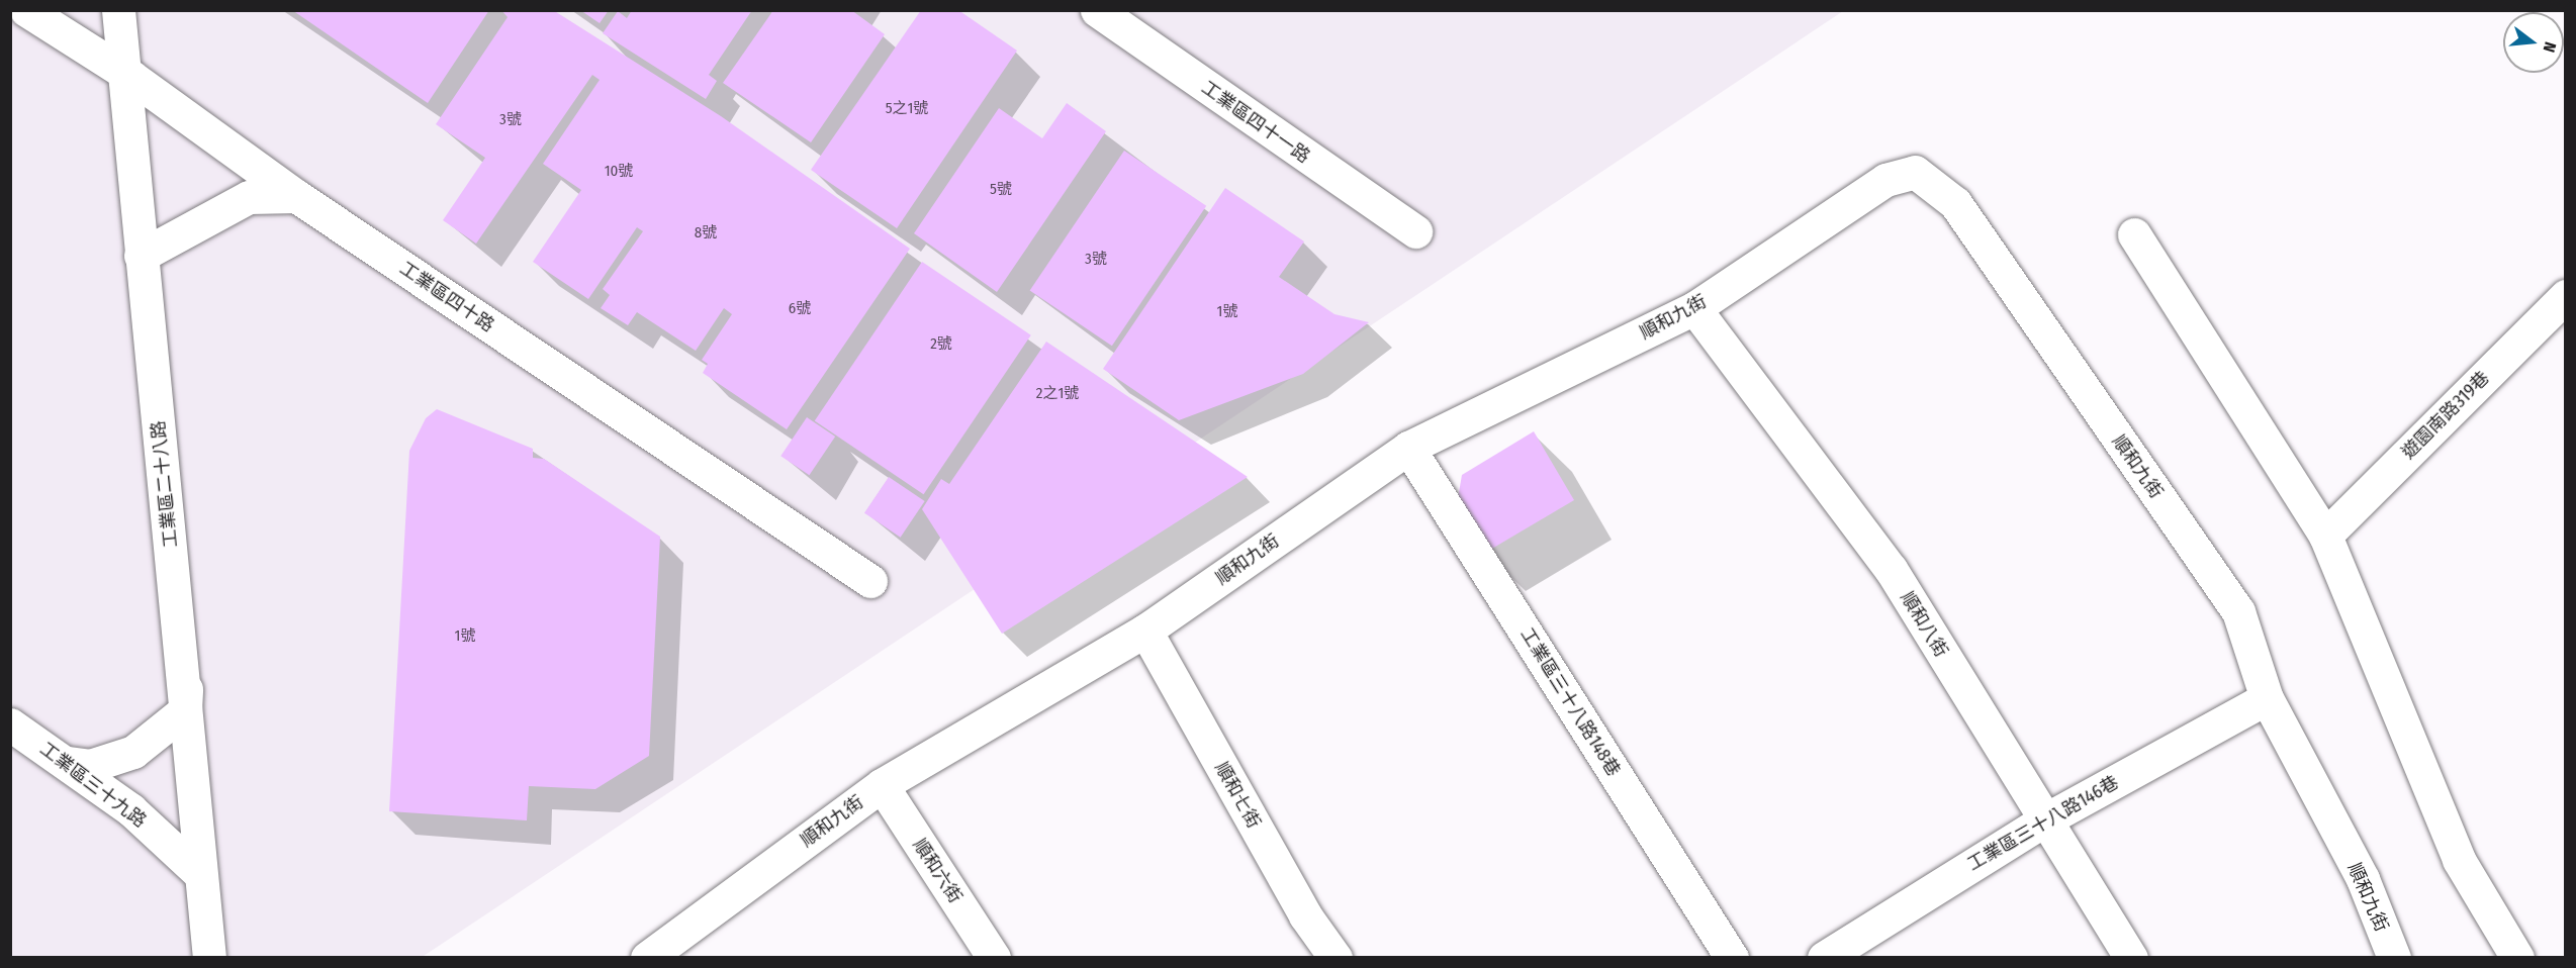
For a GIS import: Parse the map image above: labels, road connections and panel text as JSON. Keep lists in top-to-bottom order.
{
  "streets": {
    "street": [
      "工業區四十一路",
      "工業區四十路",
      "順和九街",
      "遊園南路319巷",
      "工業區二十八路",
      "順和八街",
      "工業區三十八路148巷",
      "工業區三十九路",
      "順和七街",
      "工業區三十八路146巷",
      "順和六街"
    ]
  },
  "crossings": [
    ["工業區四十路", "工業區二十八路"],
    ["順和九街", "順和八街"],
    ["順和九街", "工業區三十八路148巷"],
    ["順和九街", "順和七街"],
    ["順和九街", "工業區三十八路146巷"],
    ["順和九街", "順和六街"],
    ["工業區二十八路", "工業區三十九路"],
    ["順和八街", "工業區三十八路146巷"]
  ],
  "house_numbers": [
    "5之1號",
    "3號",
    "10號",
    "5號",
    "8號",
    "3號",
    "6號",
    "1號",
    "2號",
    "2之1號",
    "1號"
  ],
  "north": "right"
}
